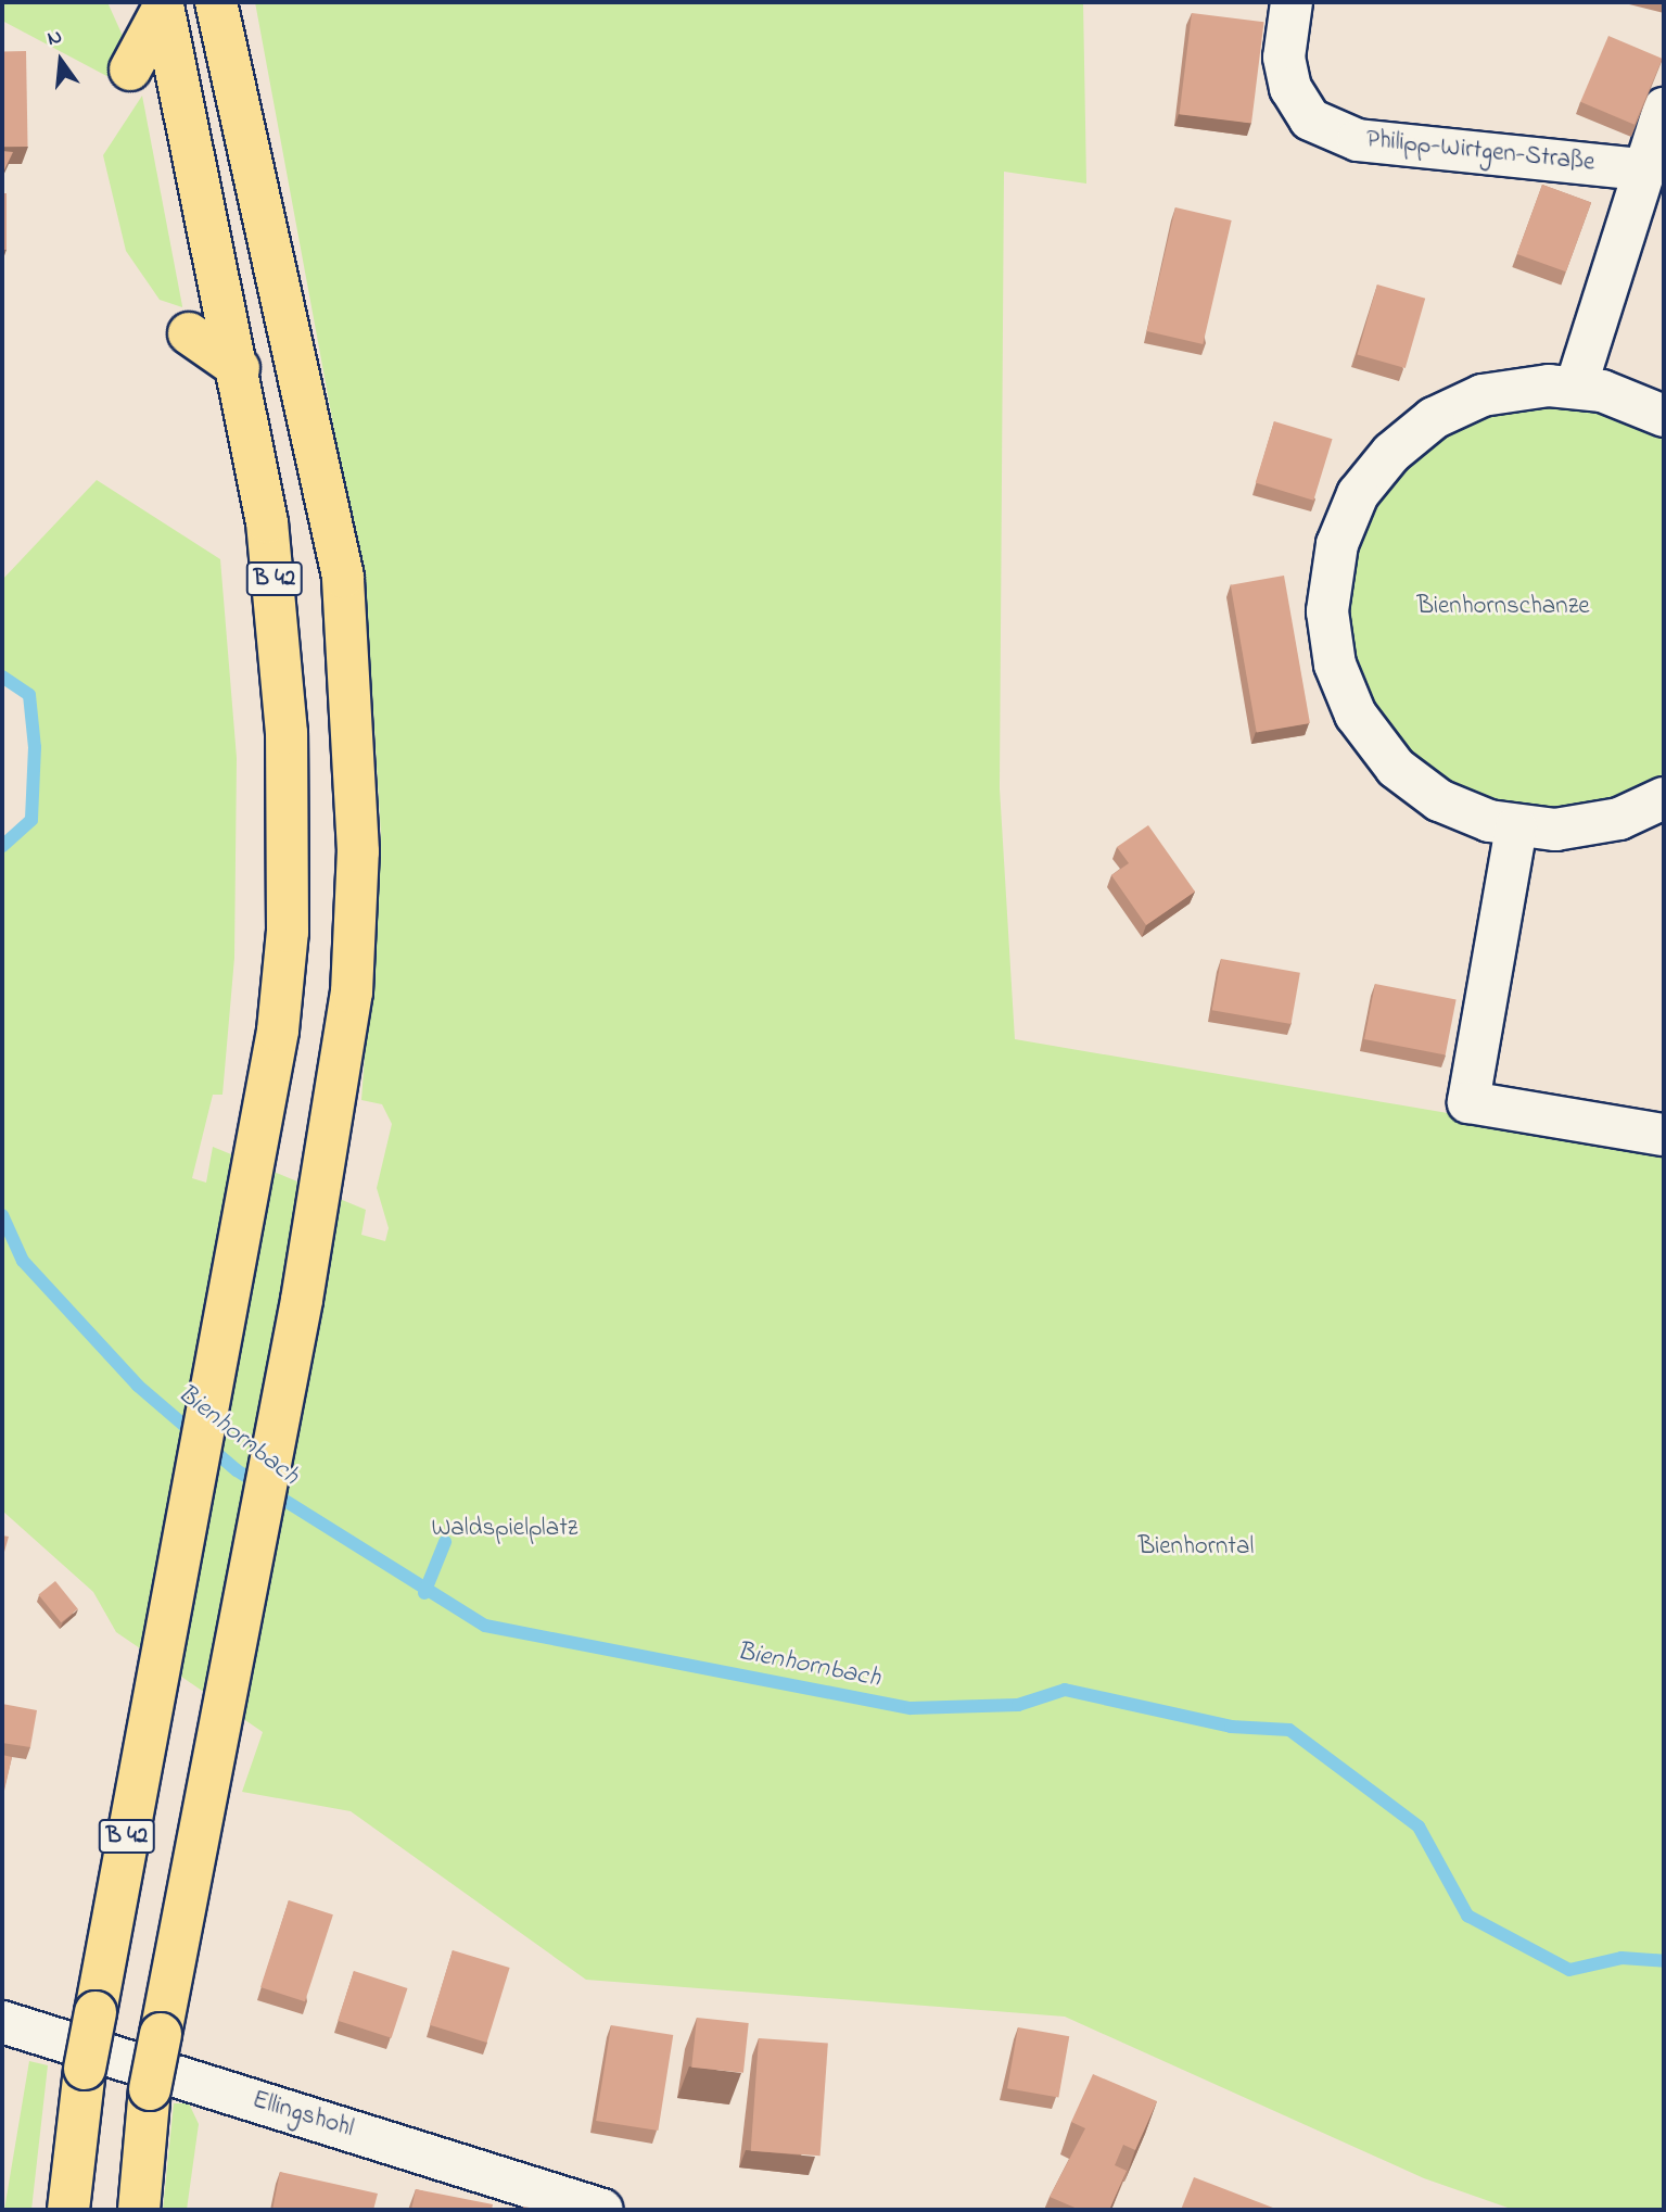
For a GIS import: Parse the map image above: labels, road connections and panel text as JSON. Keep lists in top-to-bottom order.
{
  "streets": {
    "highway": ["B 42"],
    "street": ["Philipp-Wirtgen-Straße", "Ellingshohl"]
  },
  "water": ["Bienhornbach"],
  "parks": ["Bienhornschanze", "Waldspielplatz", "Bienhorntal"],
  "north": "top"
}
